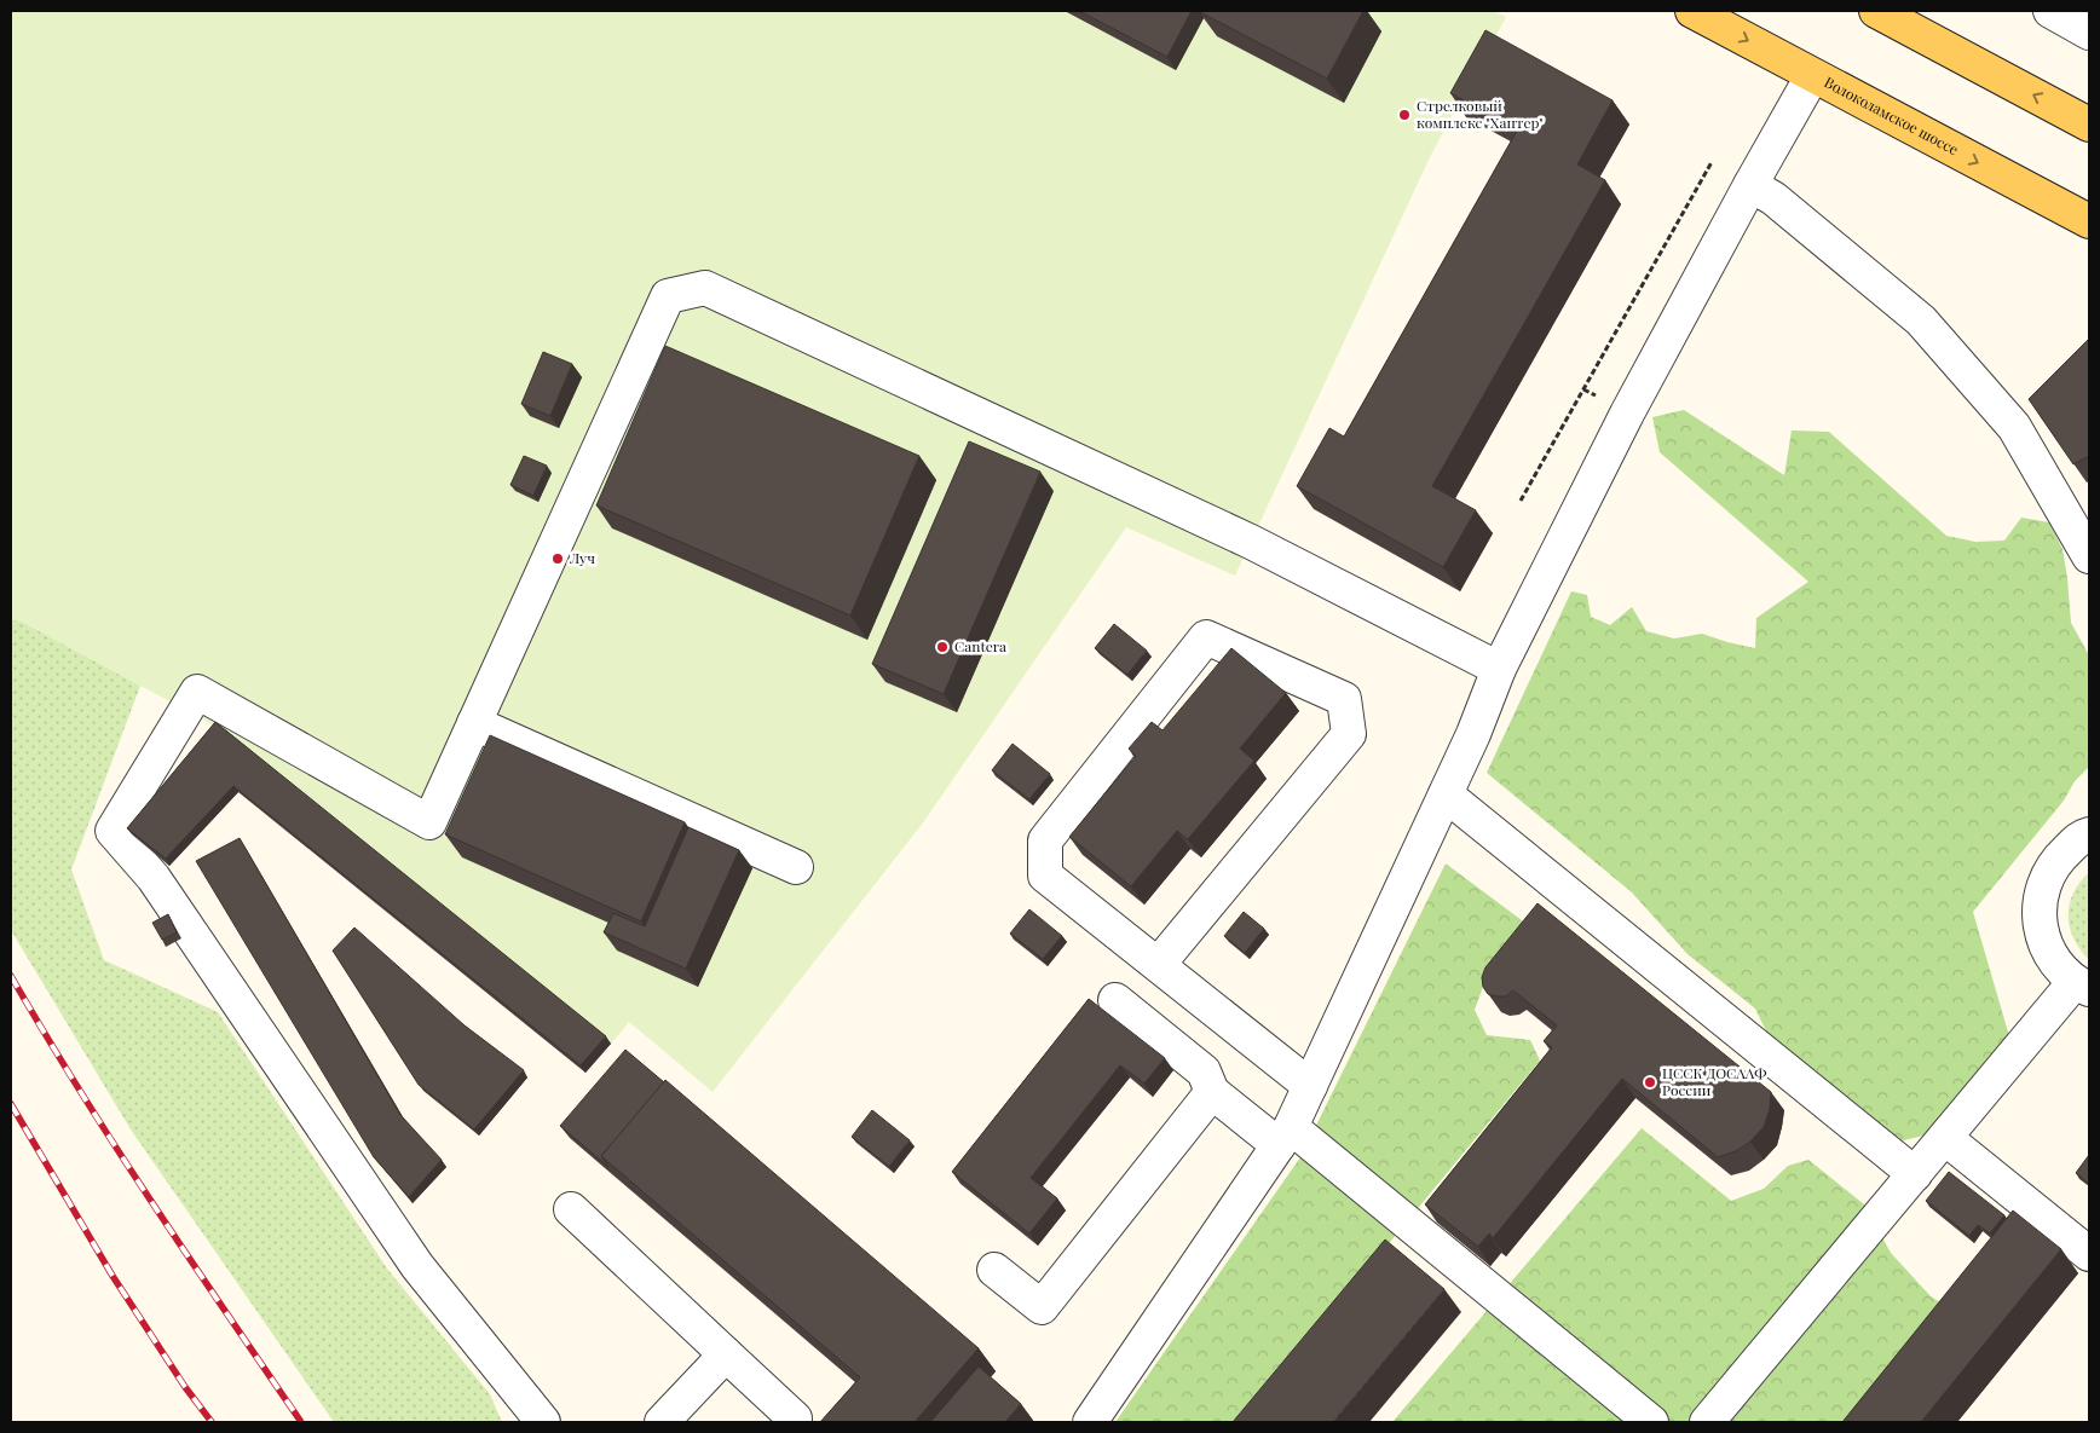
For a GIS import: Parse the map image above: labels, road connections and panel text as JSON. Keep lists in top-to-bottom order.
{
  "streets": {
    "main road": ["Волоколамское шоссе"]
  },
  "places": [
    "Стрелковый комплекс \"Хантер\"",
    "Луч",
    "Cantera",
    "ЦССК ДОСААФ России"
  ]
}
